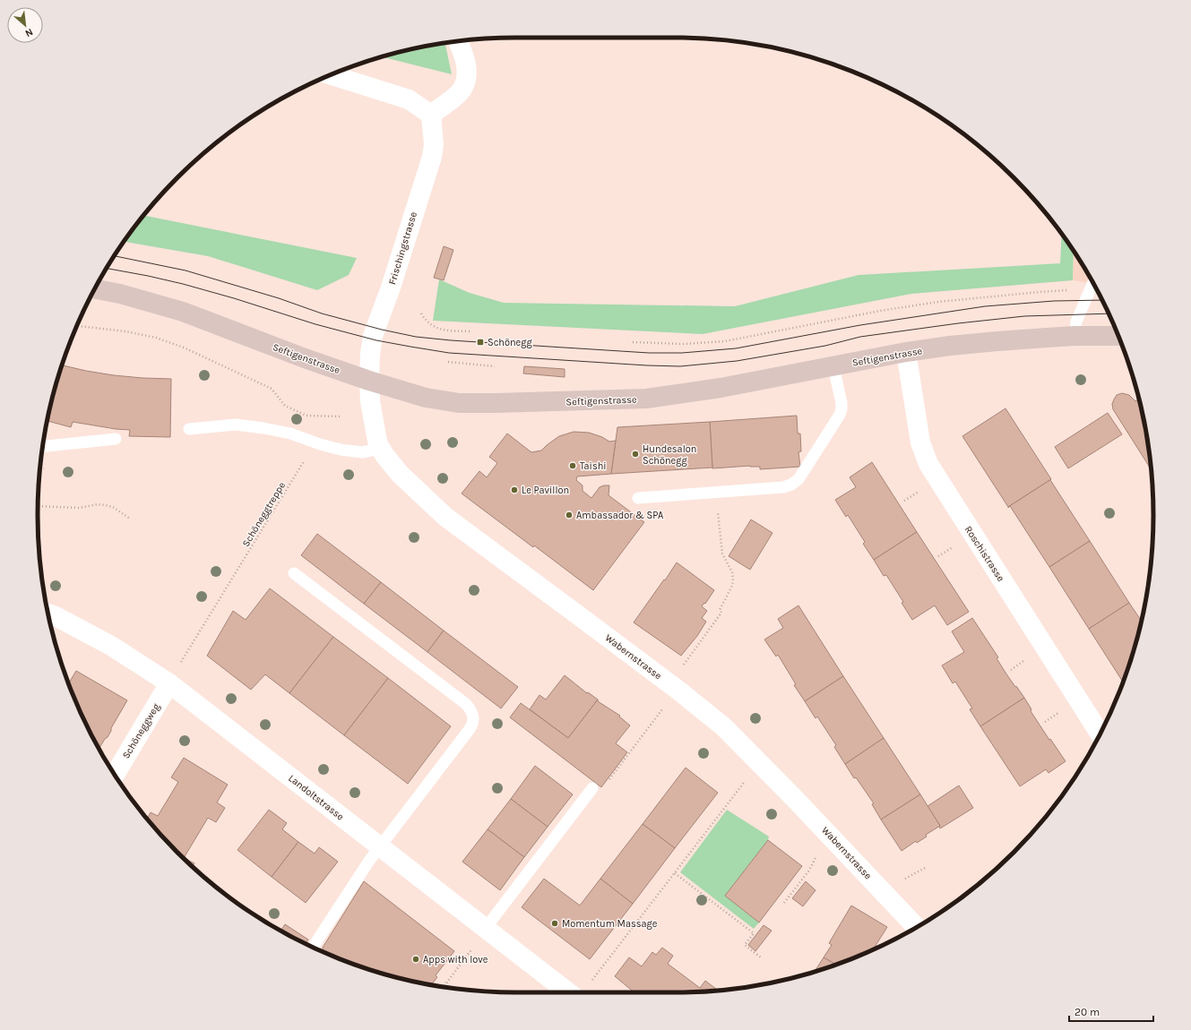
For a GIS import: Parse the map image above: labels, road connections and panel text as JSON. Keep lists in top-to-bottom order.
{
  "streets": {
    "main road": ["Seftigenstrasse"],
    "street": [
      "Frischingstrasse",
      "Roschistrasse",
      "Wabernstrasse",
      "Schöneggweg",
      "Landoltstrasse"
    ],
    "path": ["Schöneggtreppe"]
  },
  "crossings": [
    ["Frischingstrasse", "Seftigenstrasse"],
    ["Frischingstrasse", "Wabernstrasse"],
    ["Seftigenstrasse", "Roschistrasse"],
    ["Seftigenstrasse", "Wabernstrasse"],
    ["Schöneggtreppe", "Schöneggweg"],
    ["Schöneggtreppe", "Landoltstrasse"],
    ["Schöneggweg", "Landoltstrasse"]
  ],
  "places": {
    "transit": ["Schönegg"],
    "other": [
      "Hundesalon Schönegg",
      "Taishi",
      "Le Pavillon",
      "Ambassador & SPA",
      "Momentum Massage",
      "Apps with love"
    ]
  },
  "scale_bar": "20 m",
  "north": "bottom right"
}
